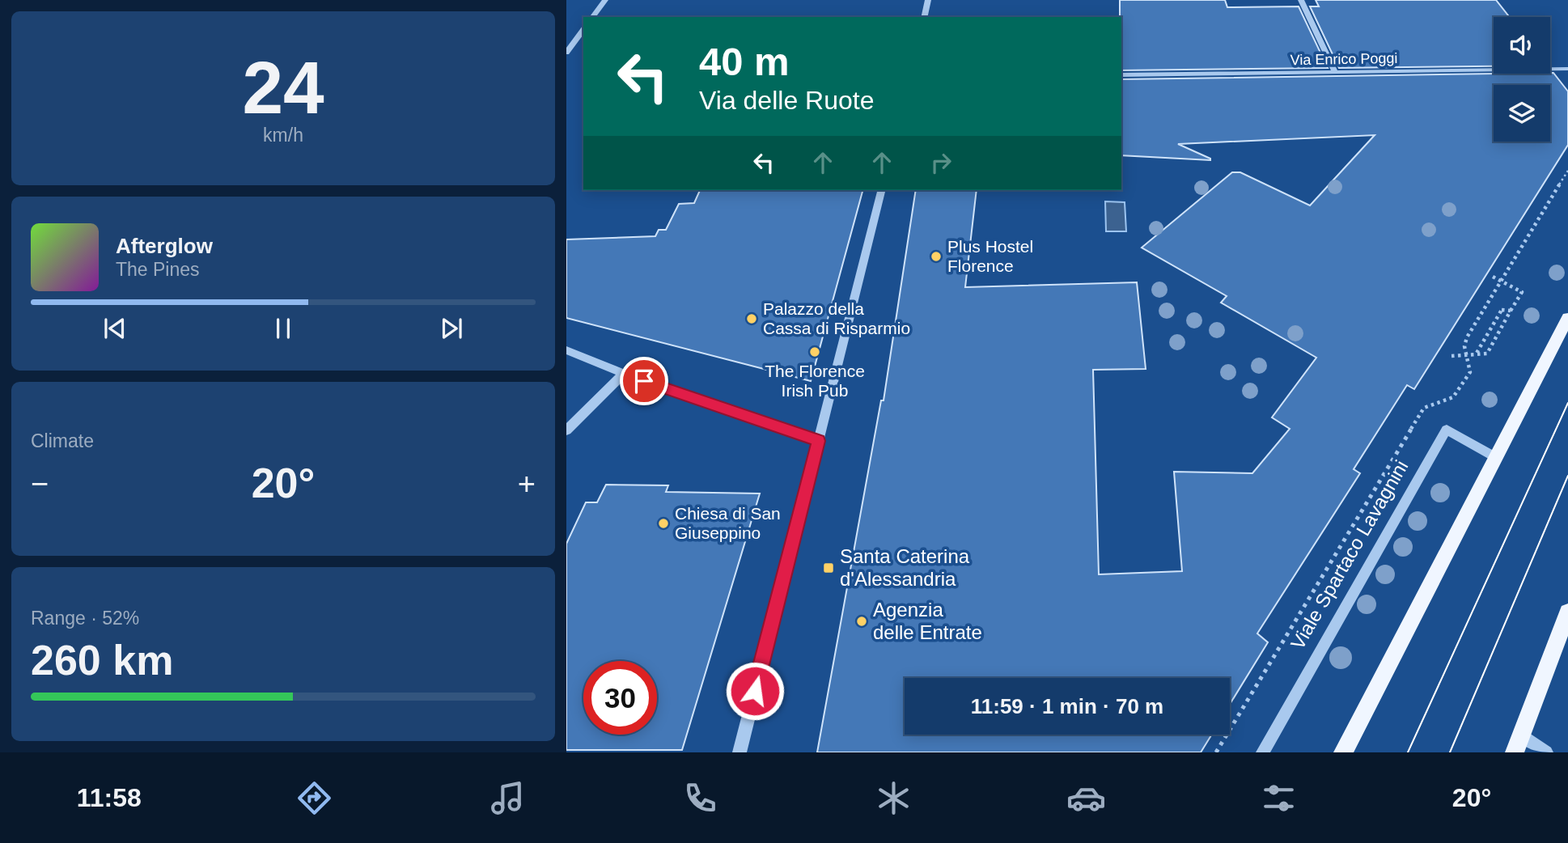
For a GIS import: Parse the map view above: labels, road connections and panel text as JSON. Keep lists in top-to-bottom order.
{
  "streets": {
    "street": ["Via Enrico Poggi", "Viale Spartaco Lavagnini"]
  },
  "places": {
    "other": [
      "Plus Hostel Florence",
      "Palazzo della Cassa di Risparmio",
      "The Florence Irish Pub",
      "Chiesa di San Giuseppino",
      "Agenzia delle Entrate"
    ],
    "transit": ["Santa Caterina d'Alessandria"]
  },
  "page": {
    "tile": [
      ["24", "km/h"],
      "Climate",
      ["Range · 52%", "260 km"]
    ],
    "turn": ["40 m", "Via delle Ruote"],
    "song": ["Afterglow", "The Pines"],
    "heat": ["−", "20°", "+"],
    "limit": "30",
    "trip": "11:59 · 1 min · 70 m",
    "tabs": ["11:58", "20°"]
  }
}
